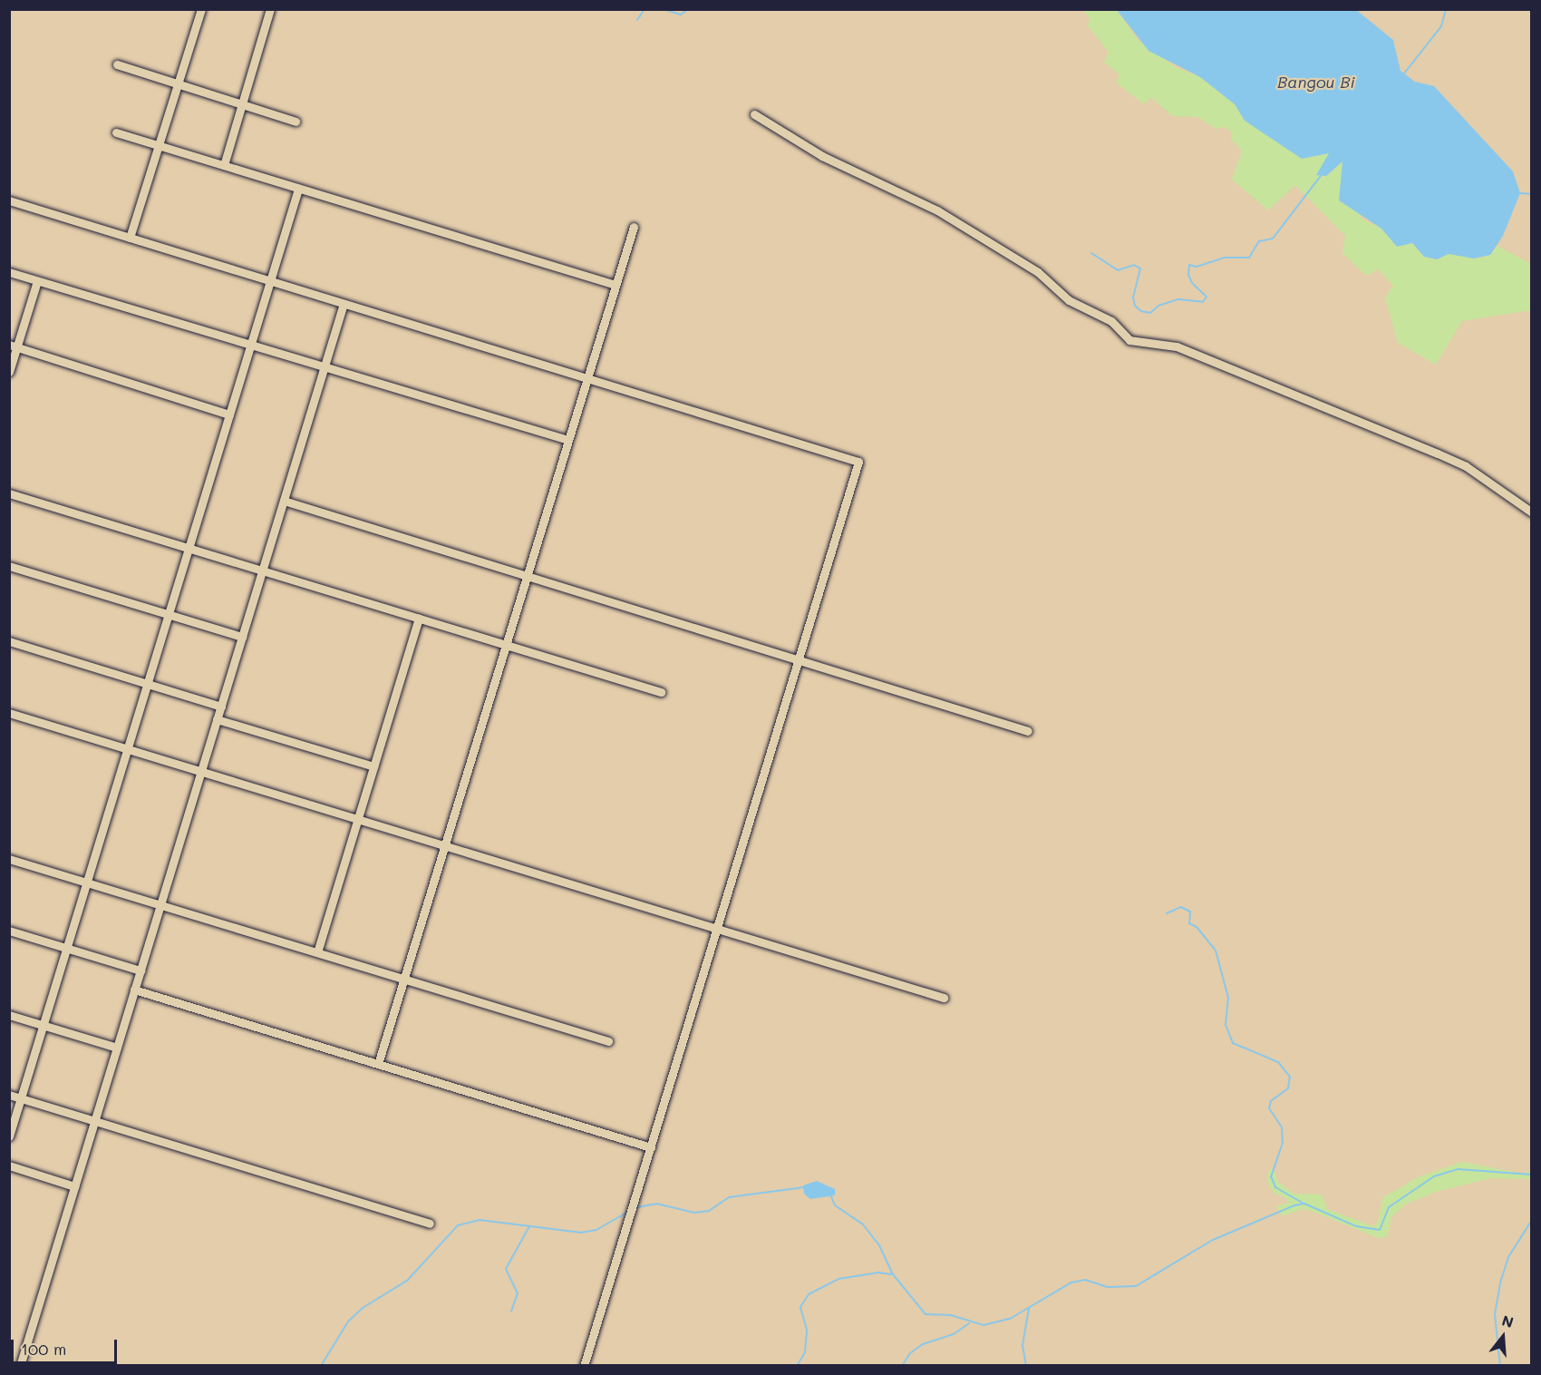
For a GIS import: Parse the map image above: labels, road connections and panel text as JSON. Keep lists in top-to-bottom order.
{
  "water": ["Bangou Bi"],
  "scale_bar": "100 m",
  "north": "top"
}
